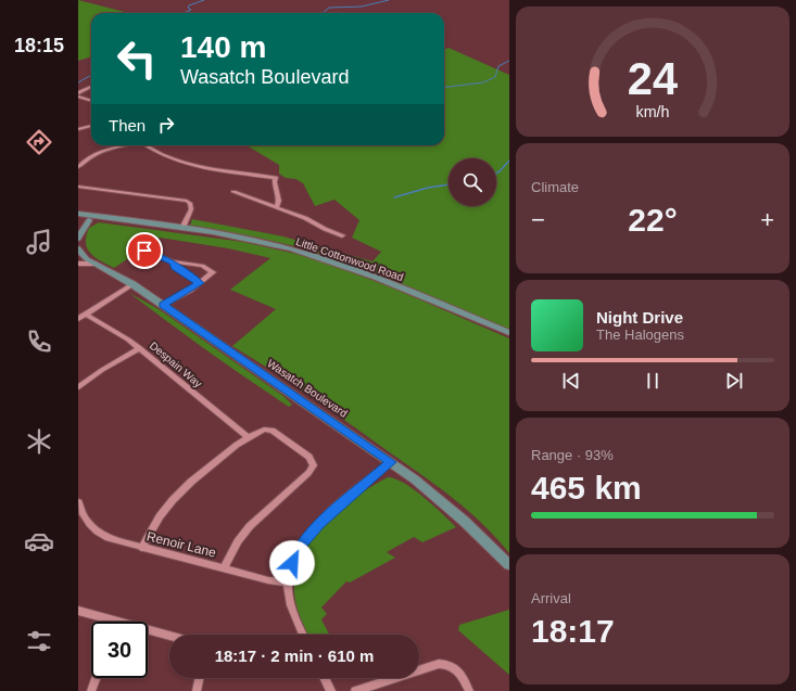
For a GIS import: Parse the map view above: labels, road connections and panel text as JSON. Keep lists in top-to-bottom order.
{
  "streets": {
    "main road": ["Little Cottonwood Road", "Wasatch Boulevard"],
    "street": ["Despain Way", "Renoir Lane"]
  },
  "page": {
    "tabs": "18:15",
    "turn": ["140 m", "Wasatch Boulevard"],
    "then": "Then",
    "tile": [
      "Climate",
      ["Range · 93%", "465 km"],
      ["Arrival", "18:17"]
    ],
    "heat": ["−", "22°", "+"],
    "song": ["Night Drive", "The Halogens"],
    "limit": "30",
    "trip": "18:17 · 2 min · 610 m",
    "gauge": ["24", "km/h"]
  }
}
